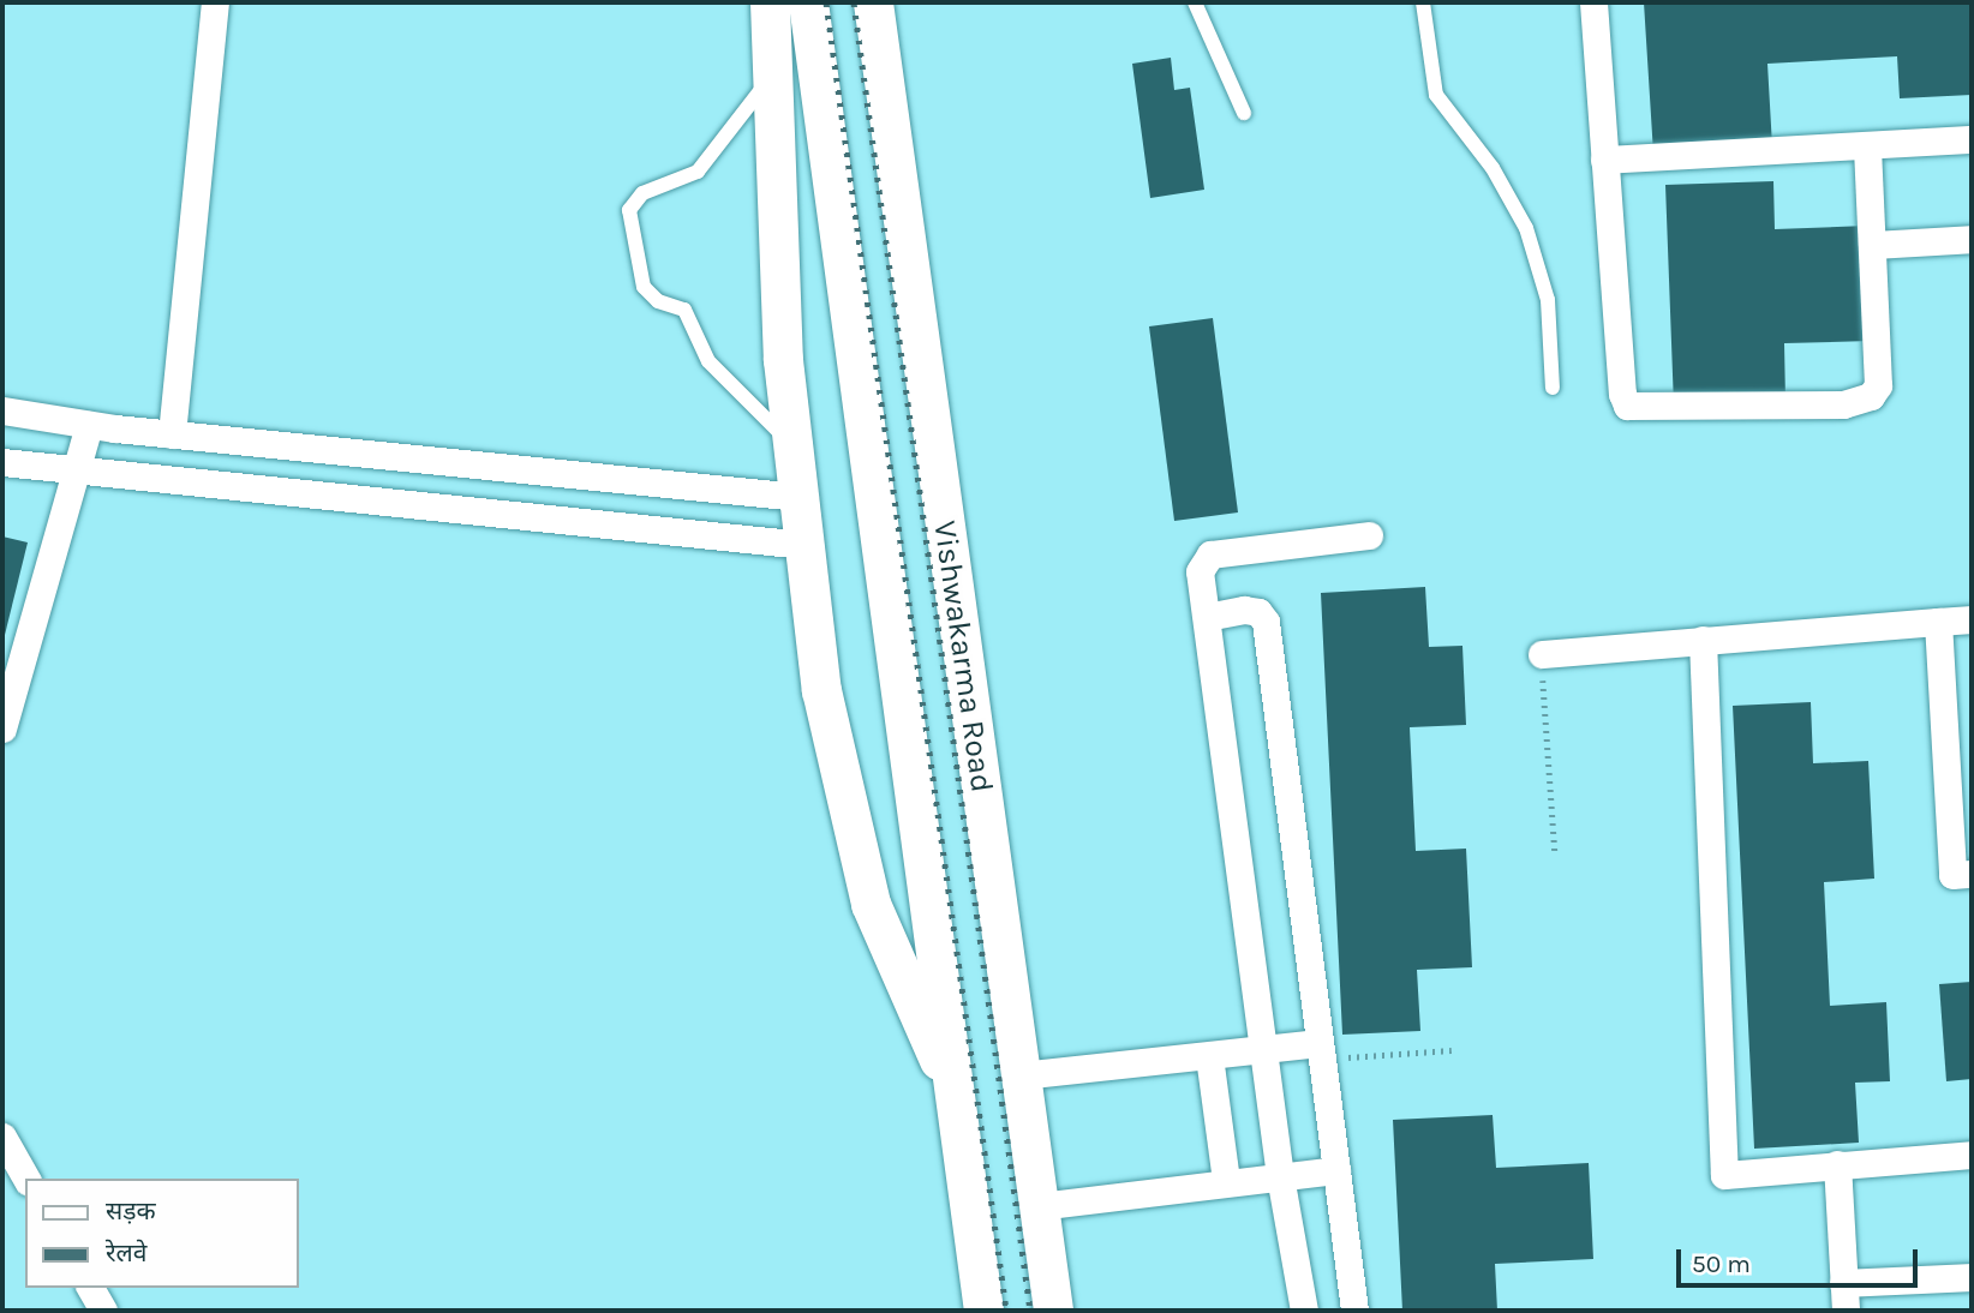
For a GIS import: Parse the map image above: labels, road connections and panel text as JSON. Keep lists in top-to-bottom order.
{
  "streets": {
    "main road": ["Vishwakarma Road"]
  },
  "legend": ["सड़क", "रेलवे"],
  "scale_bar": "50 m"
}
